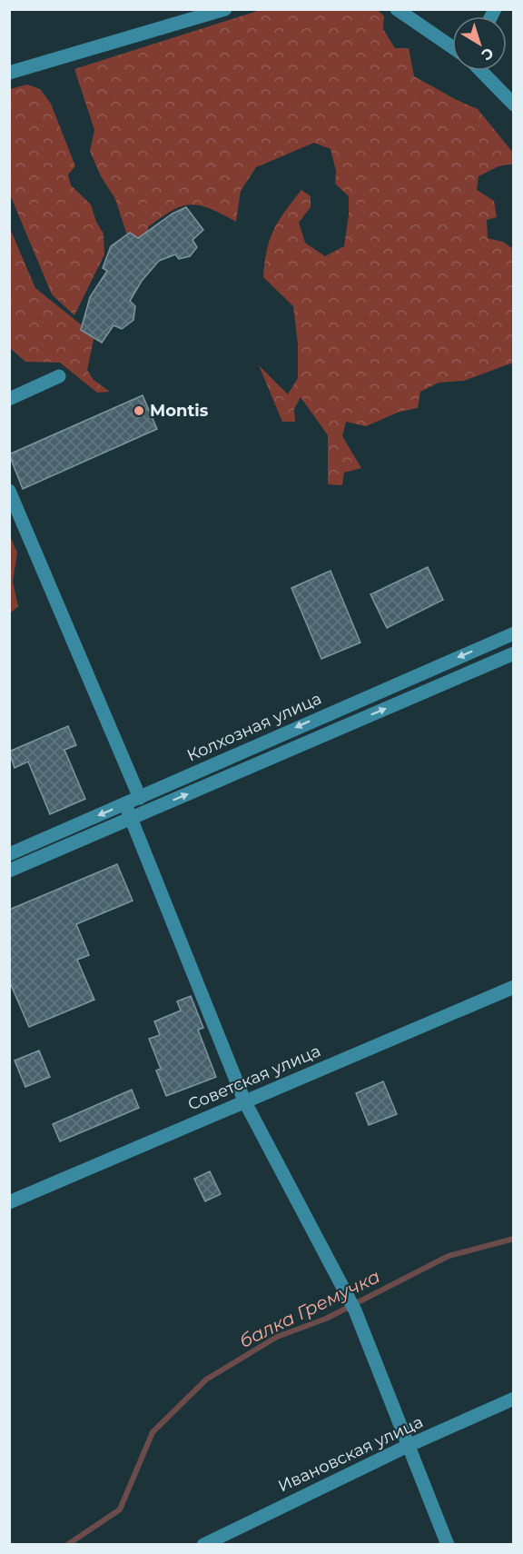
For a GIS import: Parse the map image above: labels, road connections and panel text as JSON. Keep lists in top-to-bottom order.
{
  "streets": {
    "street": ["Колхозная улица", "Советская улица", "Ивановская улица"]
  },
  "water": ["балка Гремучка"],
  "places": ["Montis"],
  "north": "bottom right"
}
